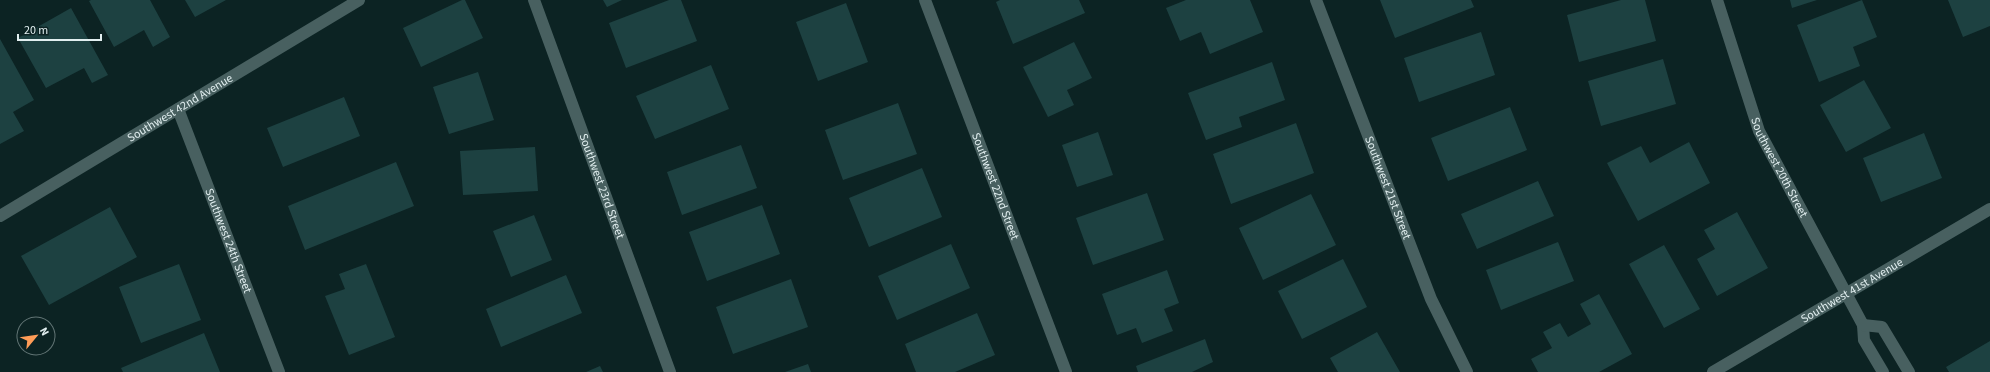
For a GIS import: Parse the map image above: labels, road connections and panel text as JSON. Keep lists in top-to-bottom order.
{
  "streets": {
    "street": [
      "Southwest 42nd Avenue",
      "Southwest 20th Street",
      "Southwest 23rd Street",
      "Southwest 22nd Street",
      "Southwest 21st Street",
      "Southwest 24th Street",
      "Southwest 41st Avenue"
    ]
  },
  "crossings": [
    ["Southwest 42nd Avenue", "Southwest 24th Street"],
    ["Southwest 20th Street", "Southwest 41st Avenue"]
  ],
  "scale_bar": "20 m",
  "north": "top right"
}
